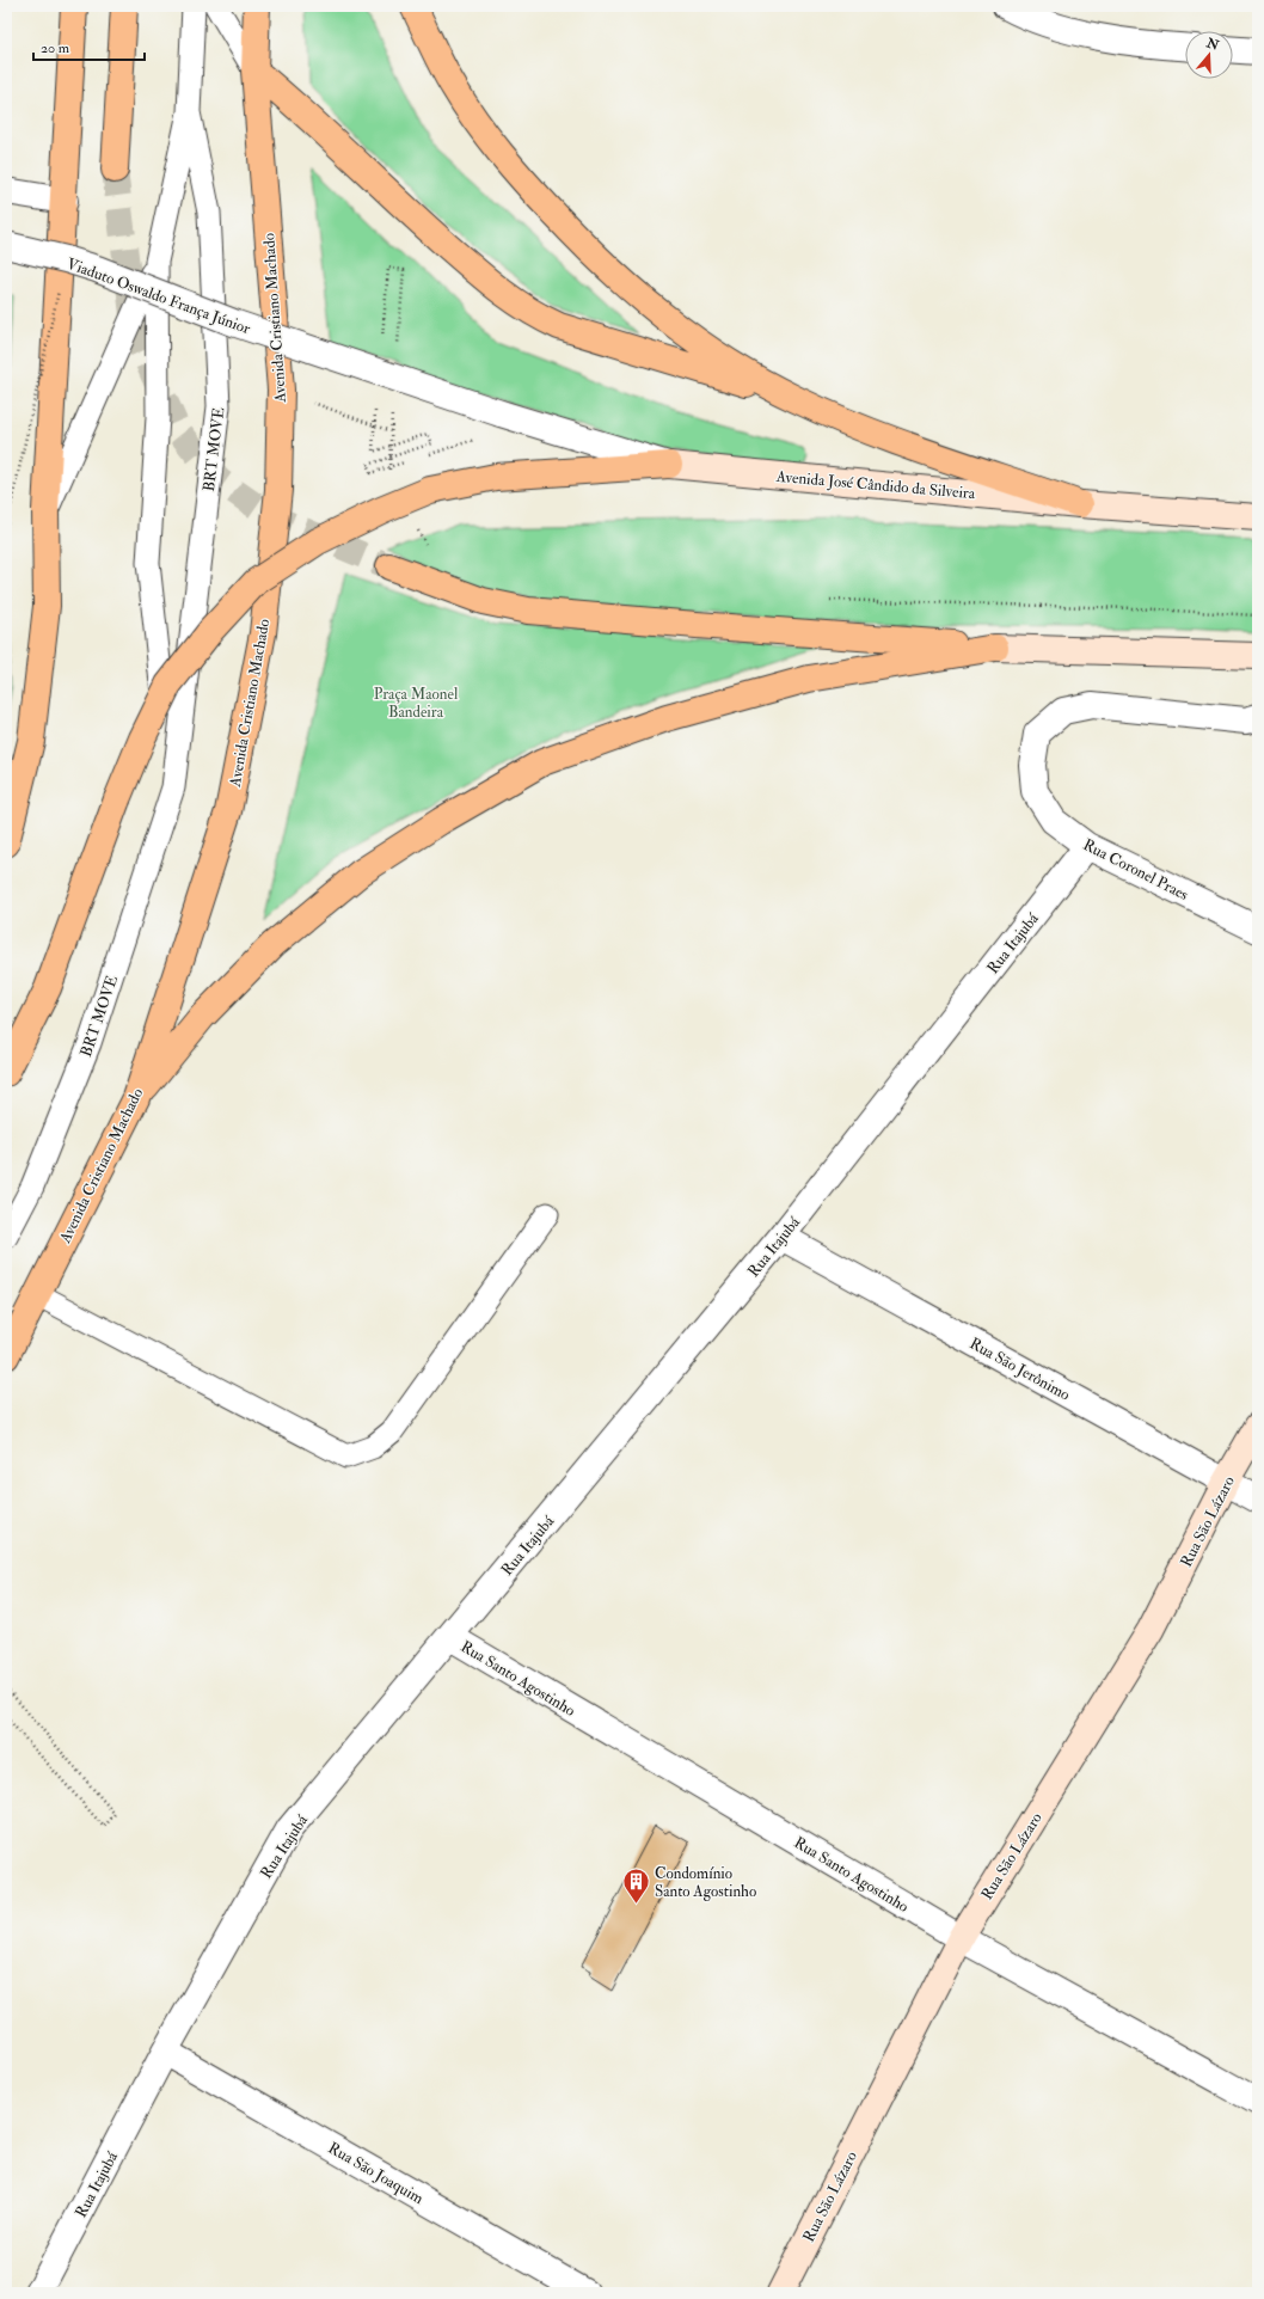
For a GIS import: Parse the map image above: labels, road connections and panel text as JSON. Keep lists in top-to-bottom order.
{
  "streets": {
    "highway": ["Avenida Cristiano Machado"],
    "street": [
      "Viaduto Oswaldo França Júnior",
      "Avenida José Cândido da Silveira",
      "Rua Coronel Praes",
      "Rua Itajubá",
      "Rua São Jerônimo",
      "Rua São Lázaro",
      "Rua Santo Agostinho",
      "Rua São Joaquim"
    ],
    "lane": ["BRT MOVE"]
  },
  "crossings": [
    ["Viaduto Oswaldo França Júnior", "Avenida José Cândido da Silveira"],
    ["Rua Coronel Praes", "Rua Itajubá"],
    ["Rua Itajubá", "Rua São Jerônimo"],
    ["Rua Itajubá", "Rua Santo Agostinho"],
    ["Rua Itajubá", "Rua São Joaquim"],
    ["Rua São Jerônimo", "Rua São Lázaro"],
    ["Rua São Lázaro", "Rua Santo Agostinho"]
  ],
  "parks": ["Praça Maonel Bandeira"],
  "places": {
    "building": ["Condomínio Santo Agostinho"]
  },
  "scale_bar": "20 m",
  "north": "top"
}
